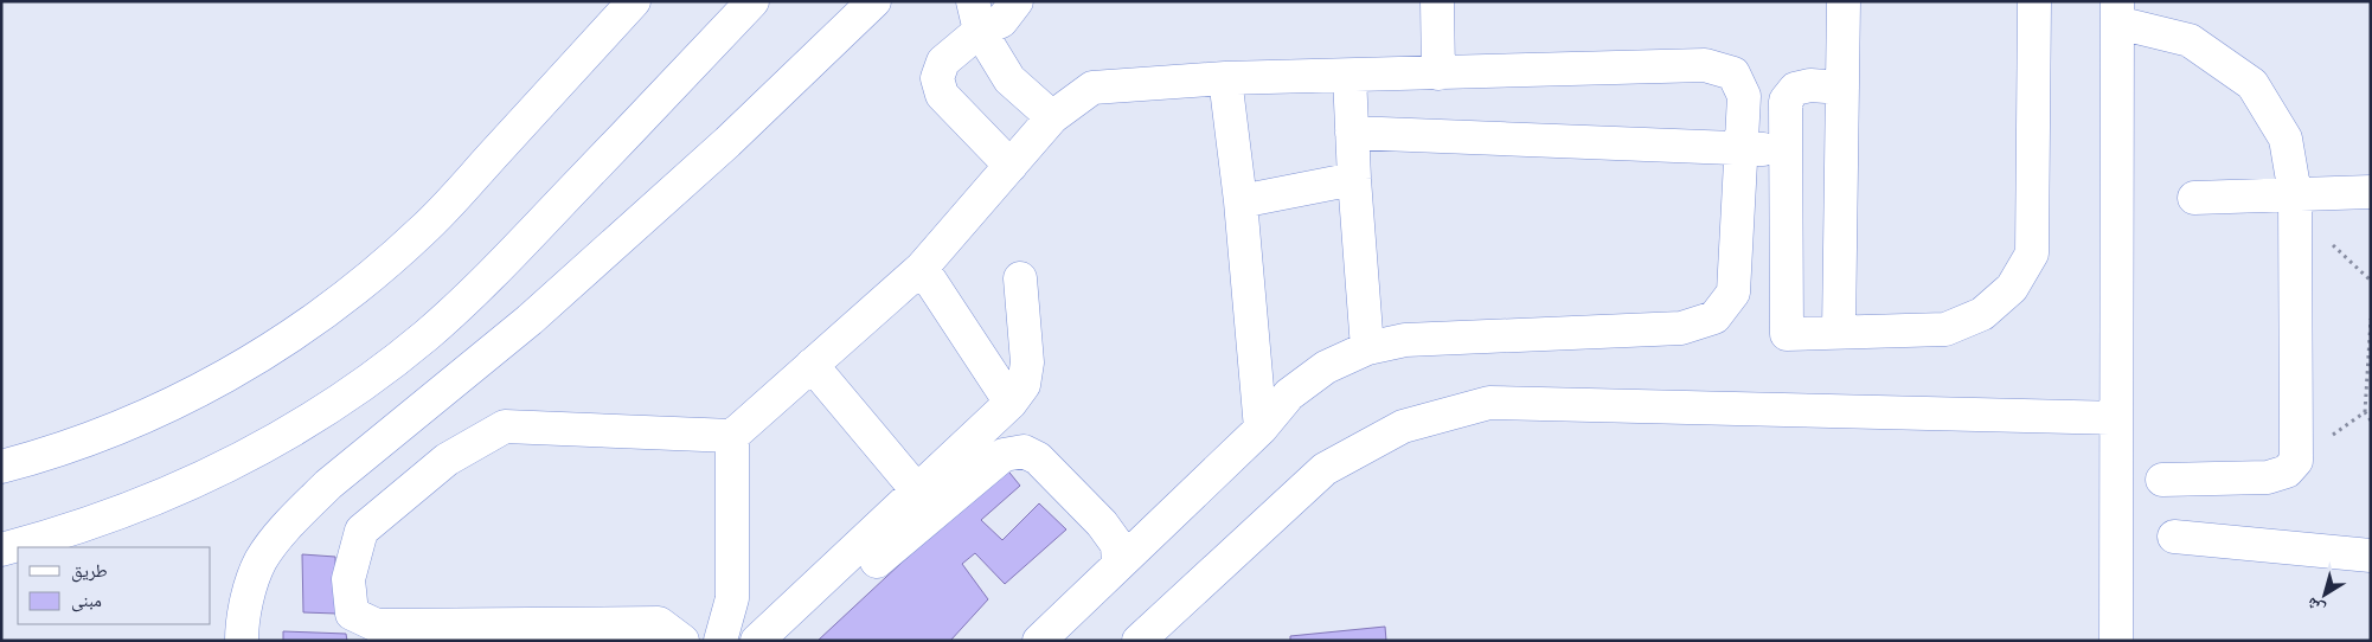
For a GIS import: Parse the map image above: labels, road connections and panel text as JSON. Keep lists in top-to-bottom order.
{
  "legend": ["طريق", "مبنى"],
  "north": "bottom left"
}
